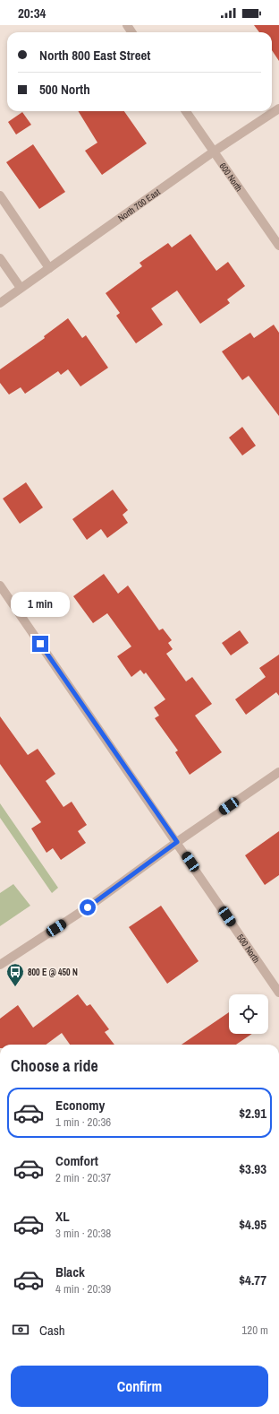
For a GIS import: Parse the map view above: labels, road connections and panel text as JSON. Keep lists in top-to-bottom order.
{
  "streets": {
    "street": ["600 North", "North 700 East", "500 North"]
  },
  "crossings": [
    ["600 North", "North 700 East"]
  ],
  "places": {
    "bus stop": ["800 E @ 450 N"]
  },
  "page": {
    "status": "20:34",
    "banner": ["North 800 East Street", "500 North"],
    "bubble": "1 min",
    "heading": "Choose a ride",
    "list": [
      {
        "name": "Economy",
        "note": "1 min · 20:36",
        "value": "$2.91"
      },
      {
        "name": "Comfort",
        "note": "2 min · 20:37",
        "value": "$3.93"
      },
      {
        "name": "XL",
        "note": "3 min · 20:38",
        "value": "$4.95"
      },
      {
        "name": "Black",
        "note": "4 min · 20:39",
        "value": "$4.77"
      }
    ],
    "pay": ["Cash", "120 m"],
    "buttons": "Confirm"
  }
}
